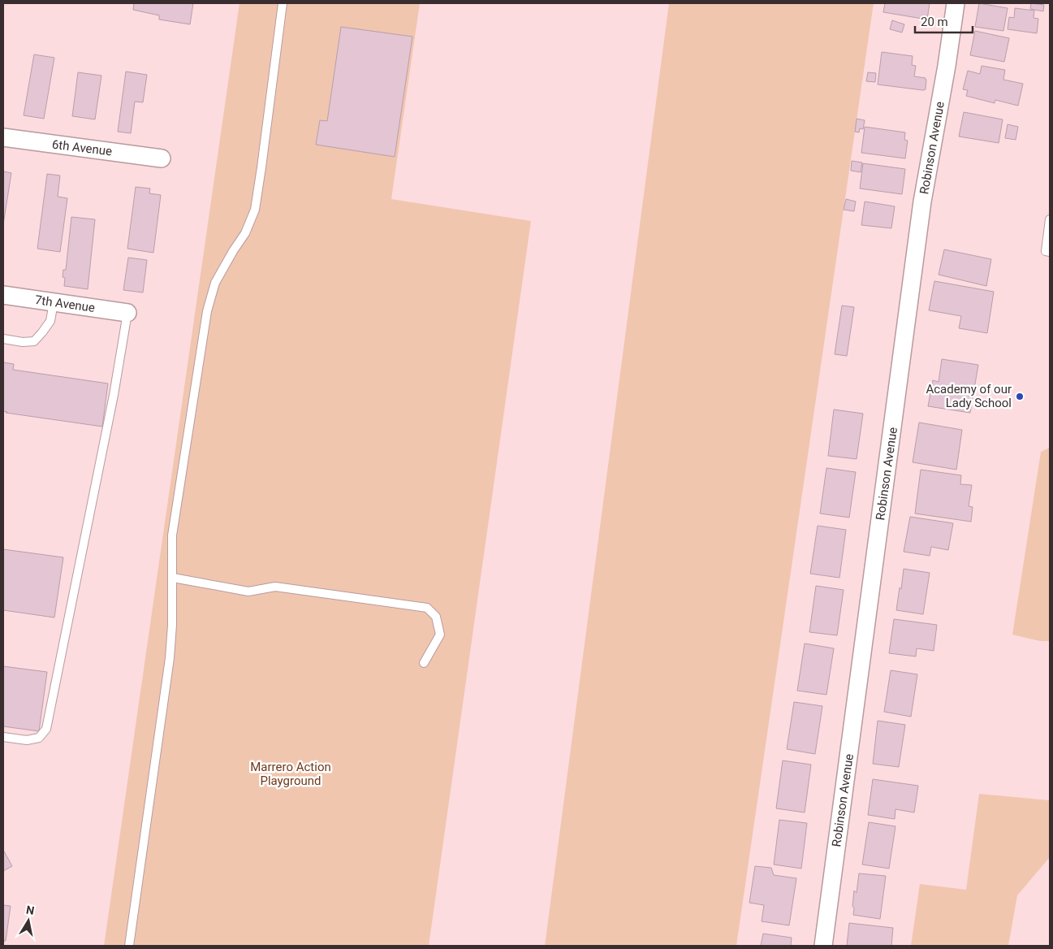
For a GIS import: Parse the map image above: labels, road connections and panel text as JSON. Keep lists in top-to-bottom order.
{
  "streets": {
    "street": ["6th Avenue", "Robinson Avenue", "7th Avenue"]
  },
  "parks": ["Marrero Action Playground"],
  "places": ["Academy of our Lady School"],
  "scale_bar": "20 m",
  "north": "top"
}
